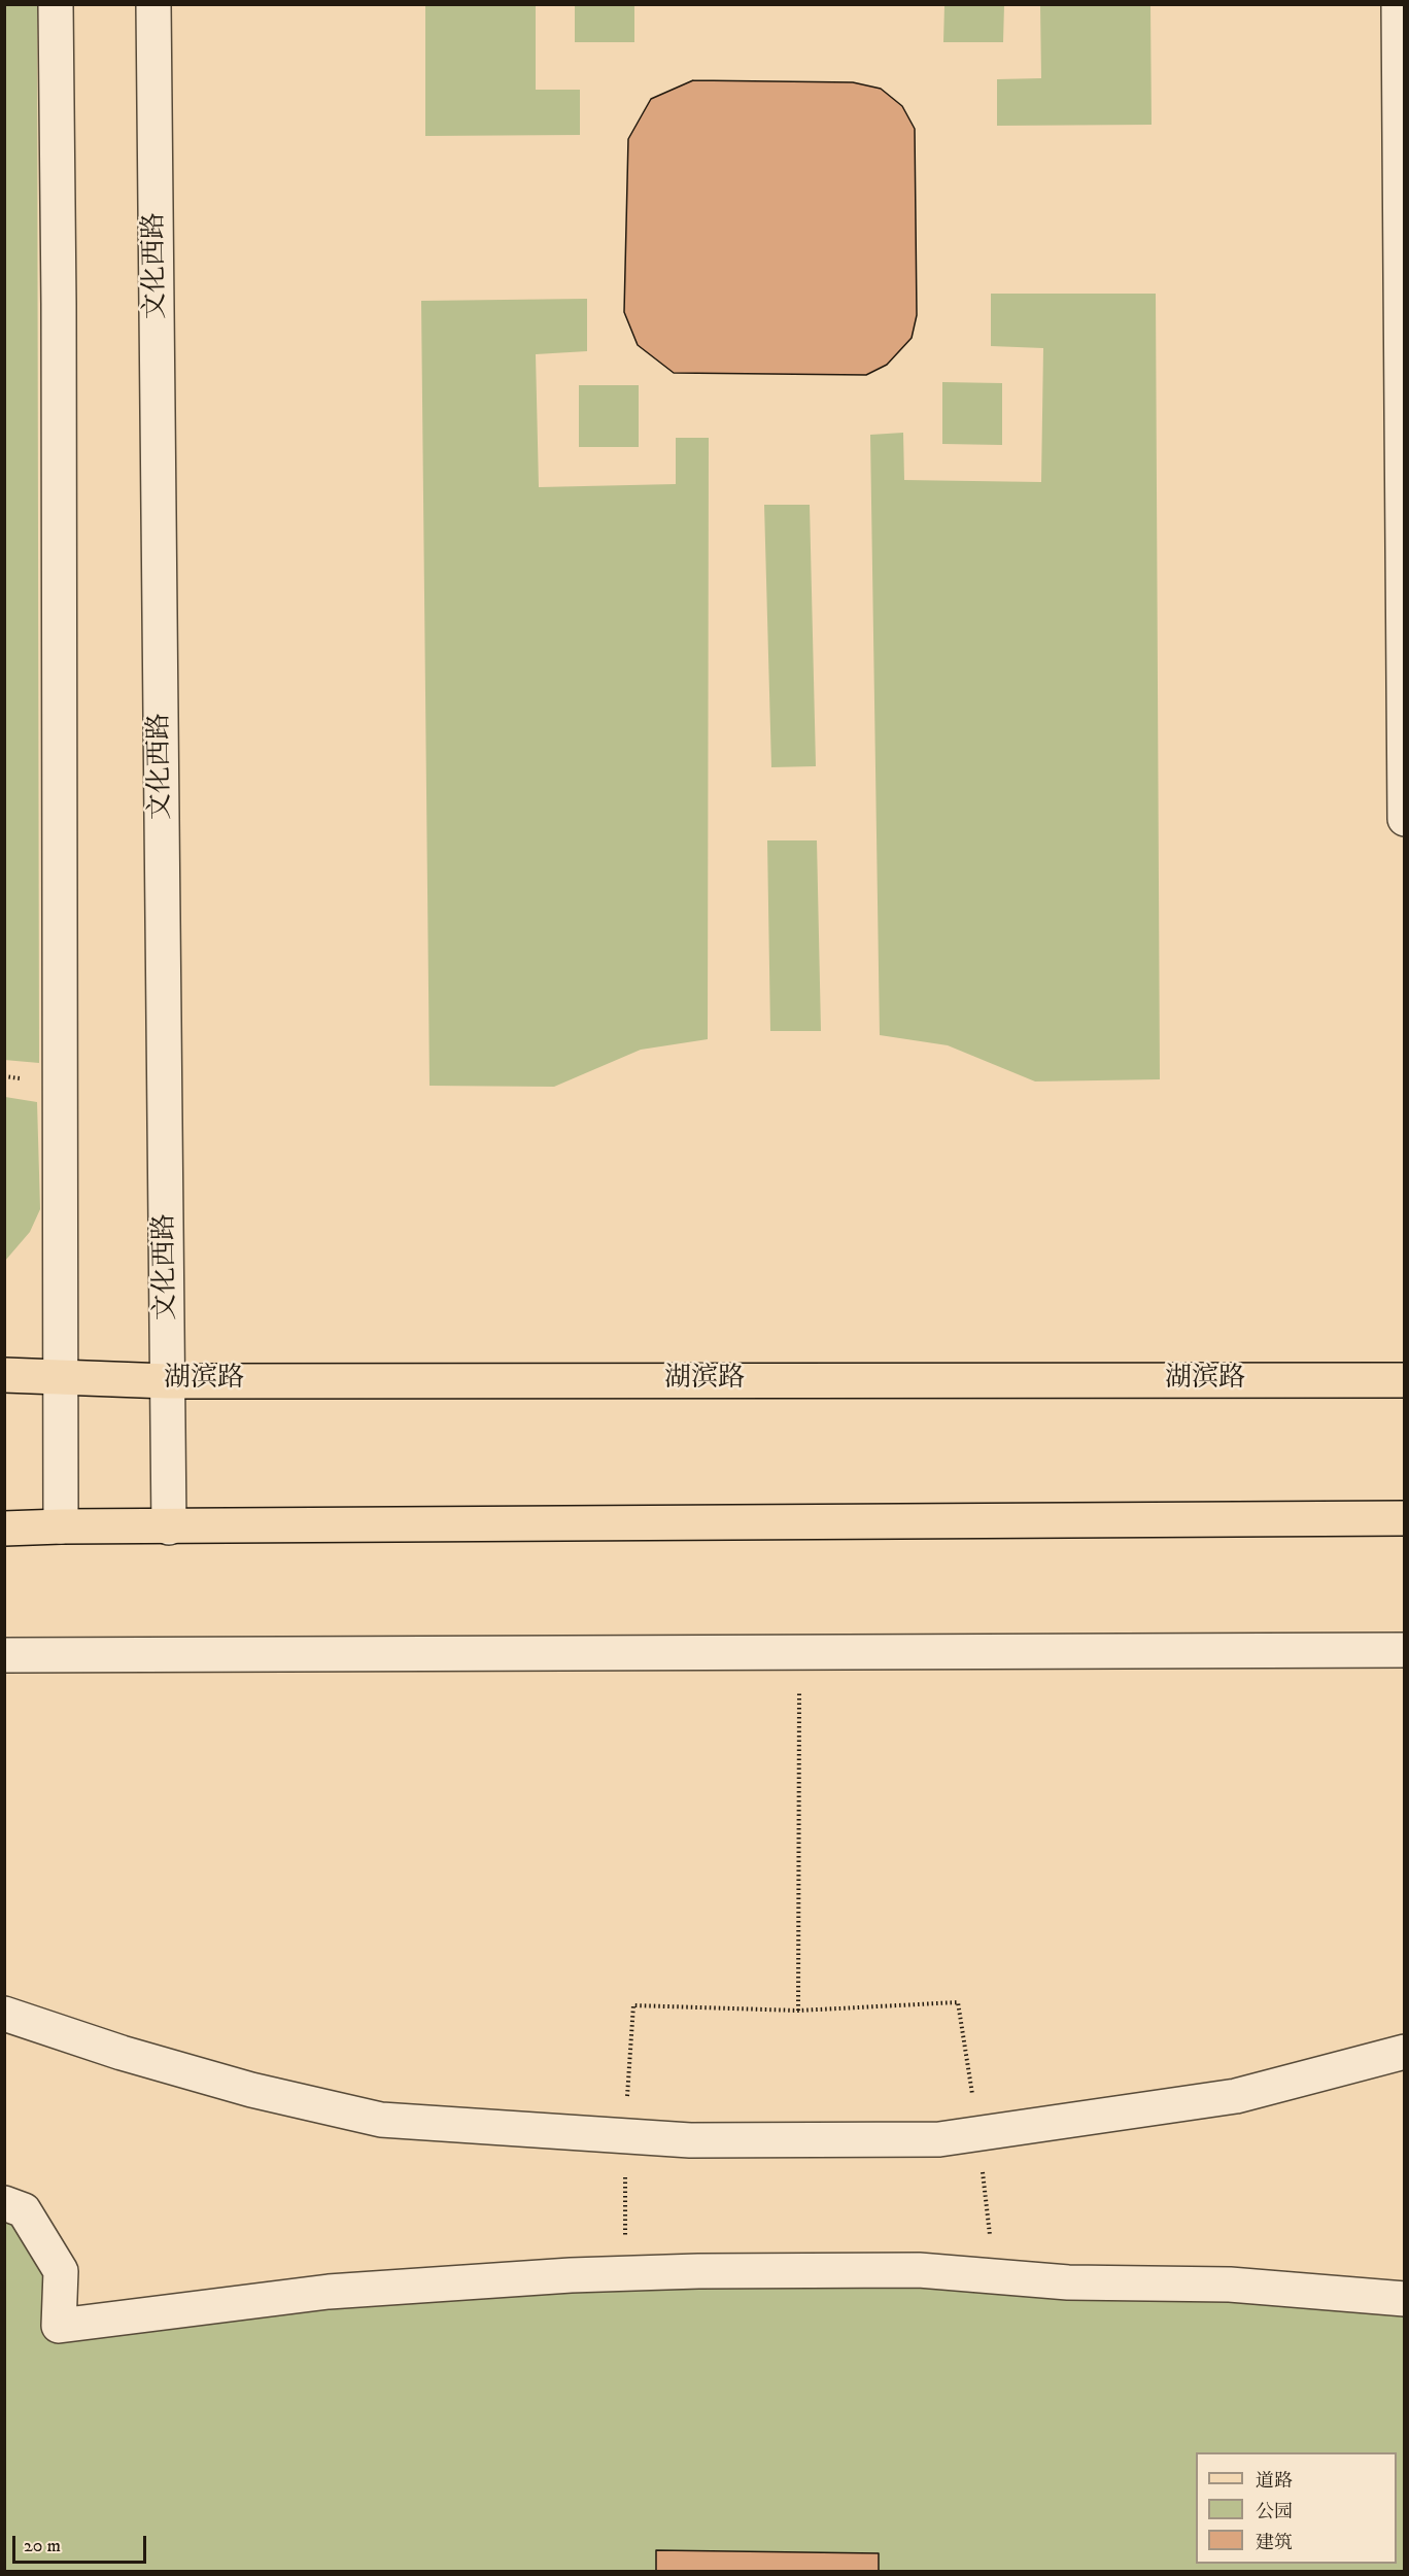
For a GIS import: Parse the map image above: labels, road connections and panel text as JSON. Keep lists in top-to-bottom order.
{
  "streets": {
    "main road": ["湖滨路"],
    "street": ["文化西路"]
  },
  "crossings": [
    ["文化西路", "湖滨路"]
  ],
  "legend": ["道路", "公园", "建筑"],
  "scale_bar": "20 m"
}
